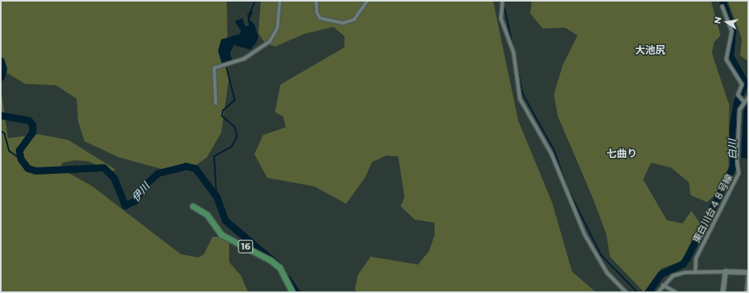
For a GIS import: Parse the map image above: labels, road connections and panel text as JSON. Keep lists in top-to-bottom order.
{
  "streets": {
    "main road": ["16"],
    "street": ["東白川台４８号線"]
  },
  "districts": ["大池尻", "七曲り"],
  "water": ["白川", "伊川"],
  "north": "left"
}
